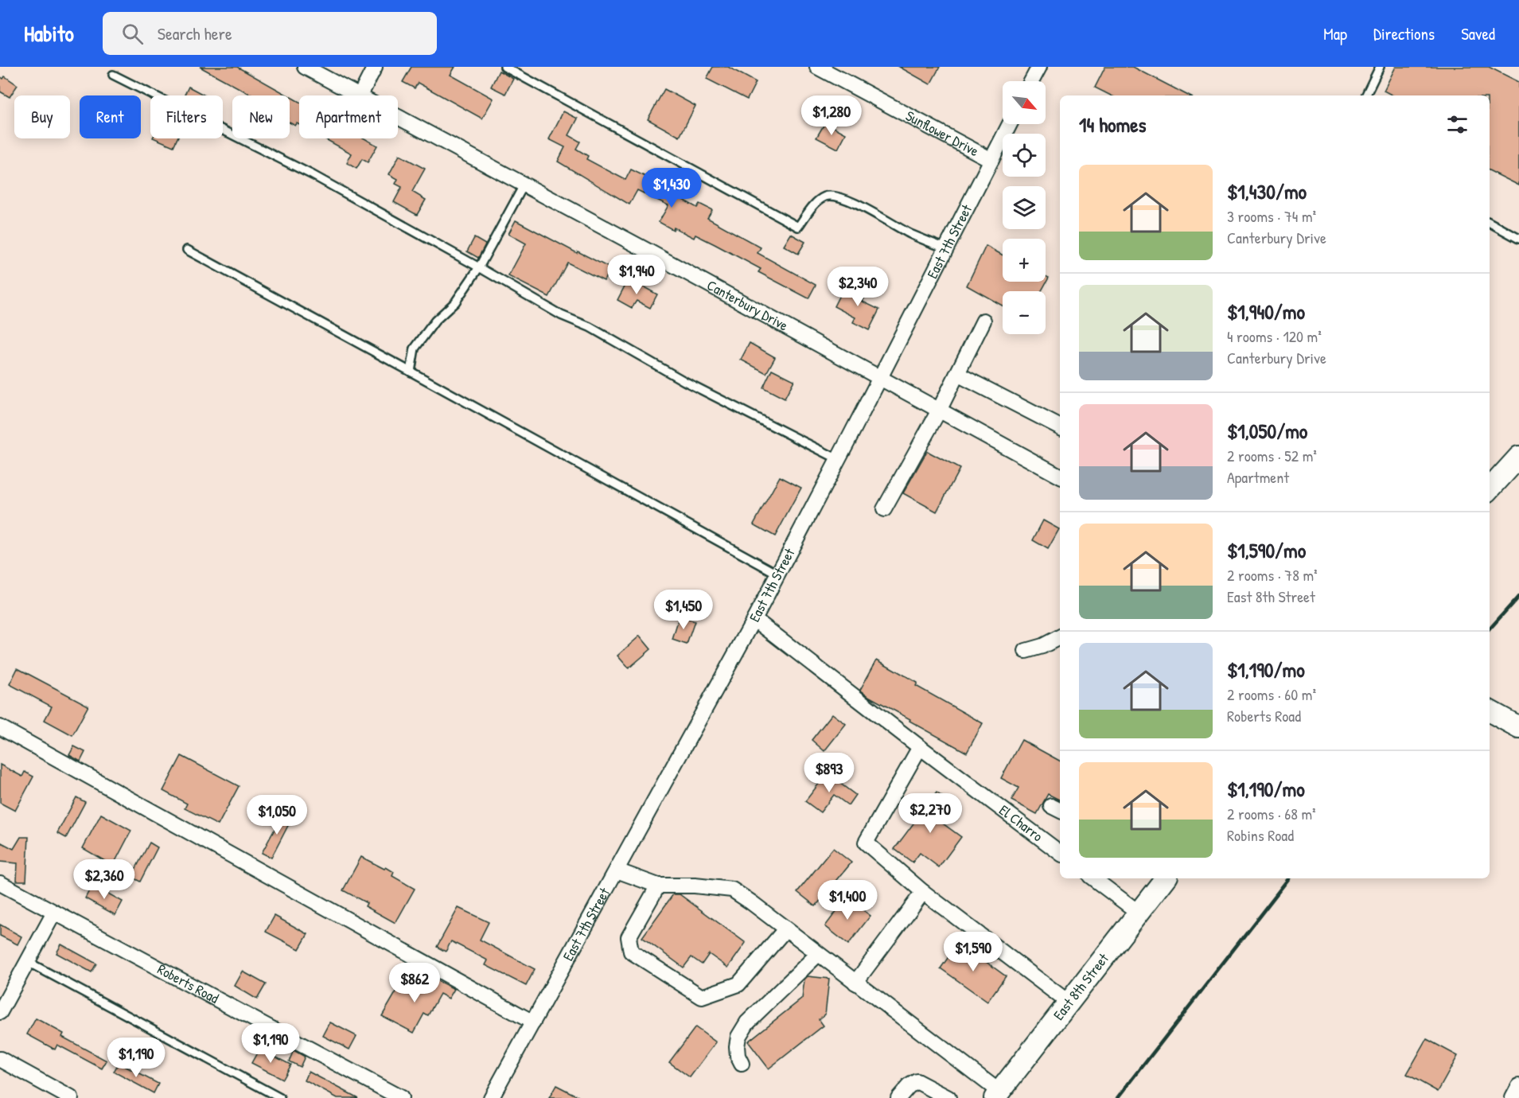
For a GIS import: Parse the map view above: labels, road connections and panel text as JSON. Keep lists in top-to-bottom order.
{
  "streets": {
    "main road": ["East 8th Street"],
    "street": [
      "Sunflower Drive",
      "East 7th Street",
      "Canterbury Drive",
      "El Charro",
      "Roberts Road"
    ]
  },
  "crossings": [
    ["Sunflower Drive", "East 7th Street"],
    ["East 7th Street", "Canterbury Drive"],
    ["East 7th Street", "El Charro"]
  ],
  "north": "bottom right",
  "page": {
    "header": "Habito",
    "search": "Search here",
    "nav": ["Map", "Directions", "Saved"],
    "map_buttons": ["+", "−"],
    "price": [
      "$1,280",
      "$1,430",
      "$1,940",
      "$2,340",
      "$1,450",
      "$893",
      "$2,270",
      "$1,050",
      "$2,360",
      "$1,400",
      "$1,590",
      "$862",
      "$1,190",
      "$1,190"
    ],
    "chip": [
      "Buy",
      "Rent",
      "Filters",
      "New",
      "Apartment"
    ],
    "heading": "14 homes",
    "list": [
      {
        "name": "$1,430/mo",
        "note": "3 rooms · 74 m² · Canterbury Drive"
      },
      {
        "name": "$1,940/mo",
        "note": "4 rooms · 120 m² · Canterbury Drive"
      },
      {
        "name": "$1,050/mo",
        "note": "2 rooms · 52 m² · Apartment"
      },
      {
        "name": "$1,590/mo",
        "note": "2 rooms · 78 m² · East 8th Street"
      },
      {
        "name": "$1,190/mo",
        "note": "2 rooms · 60 m² · Roberts Road"
      },
      {
        "name": "$1,190/mo",
        "note": "2 rooms · 68 m² · Robins Road"
      }
    ]
  }
}
